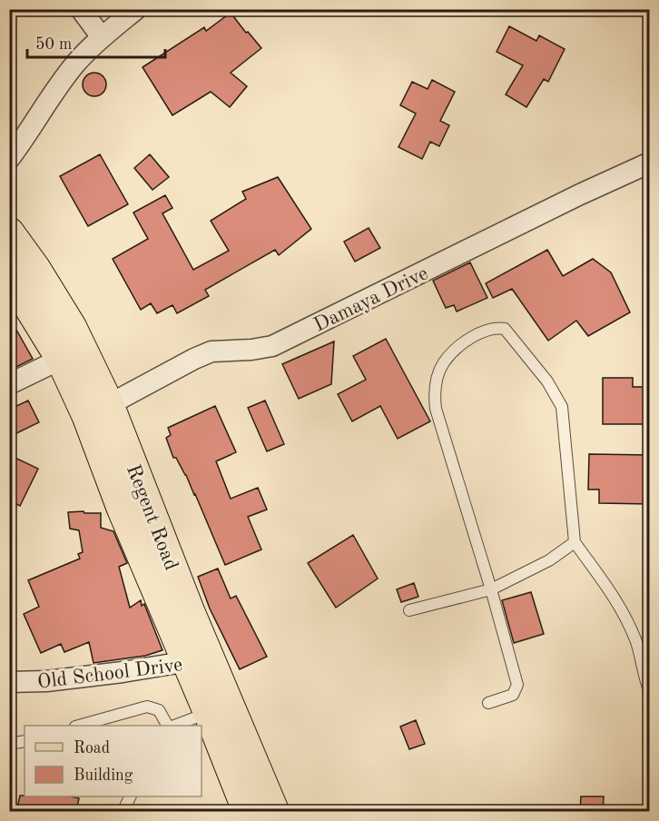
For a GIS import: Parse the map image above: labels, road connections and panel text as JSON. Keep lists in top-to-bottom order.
{
  "streets": {
    "main road": ["Regent Road"],
    "street": ["Damaya Drive", "Old School Drive"]
  },
  "crossings": [
    ["Damaya Drive", "Regent Road"],
    ["Regent Road", "Old School Drive"]
  ],
  "legend": ["Road", "Building"],
  "scale_bar": "50 m"
}
